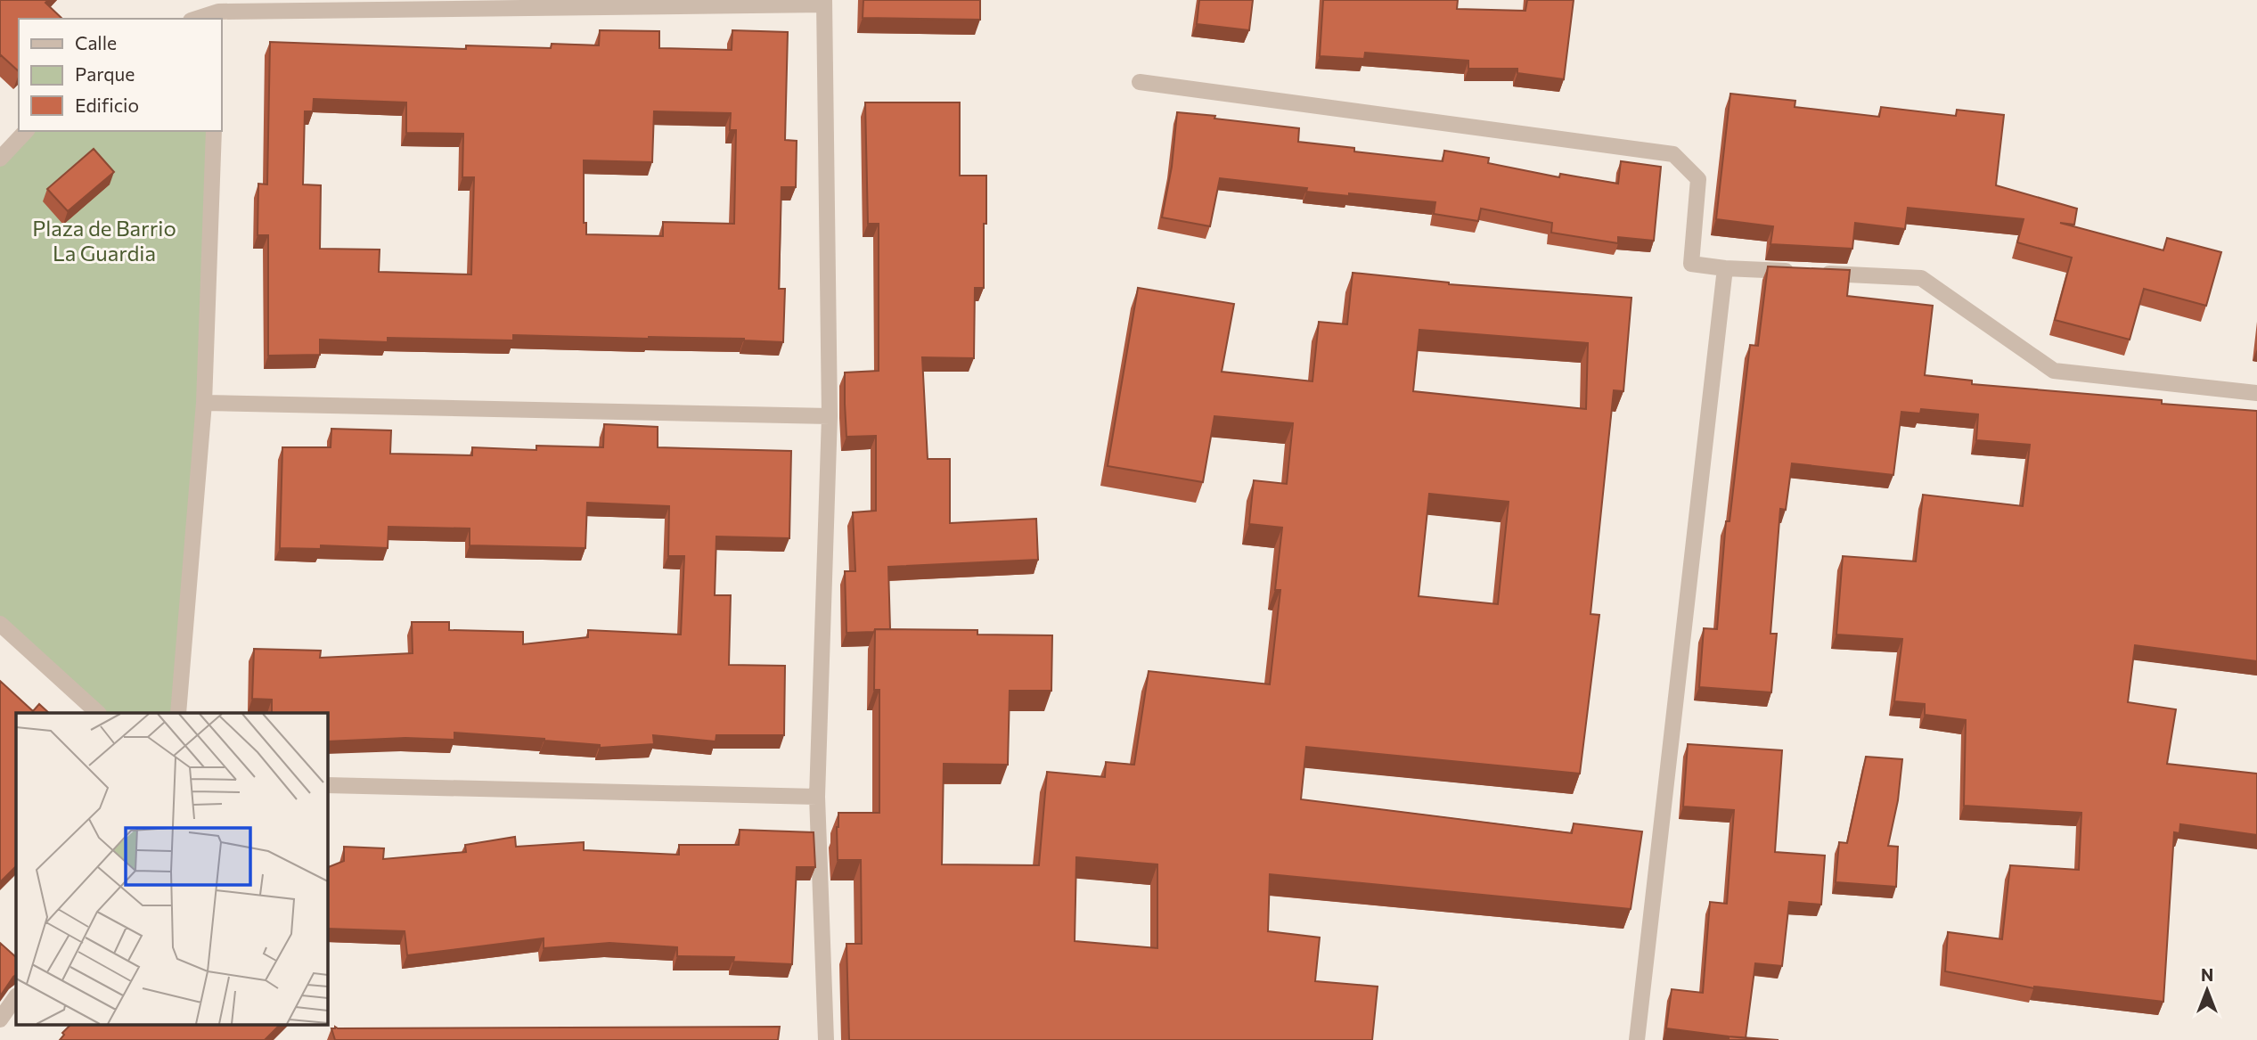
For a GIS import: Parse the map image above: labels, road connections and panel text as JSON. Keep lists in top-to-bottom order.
{
  "parks": ["Plaza de Barrio La Guardia"],
  "legend": ["Calle", "Parque", "Edificio"],
  "north": "top"
}
